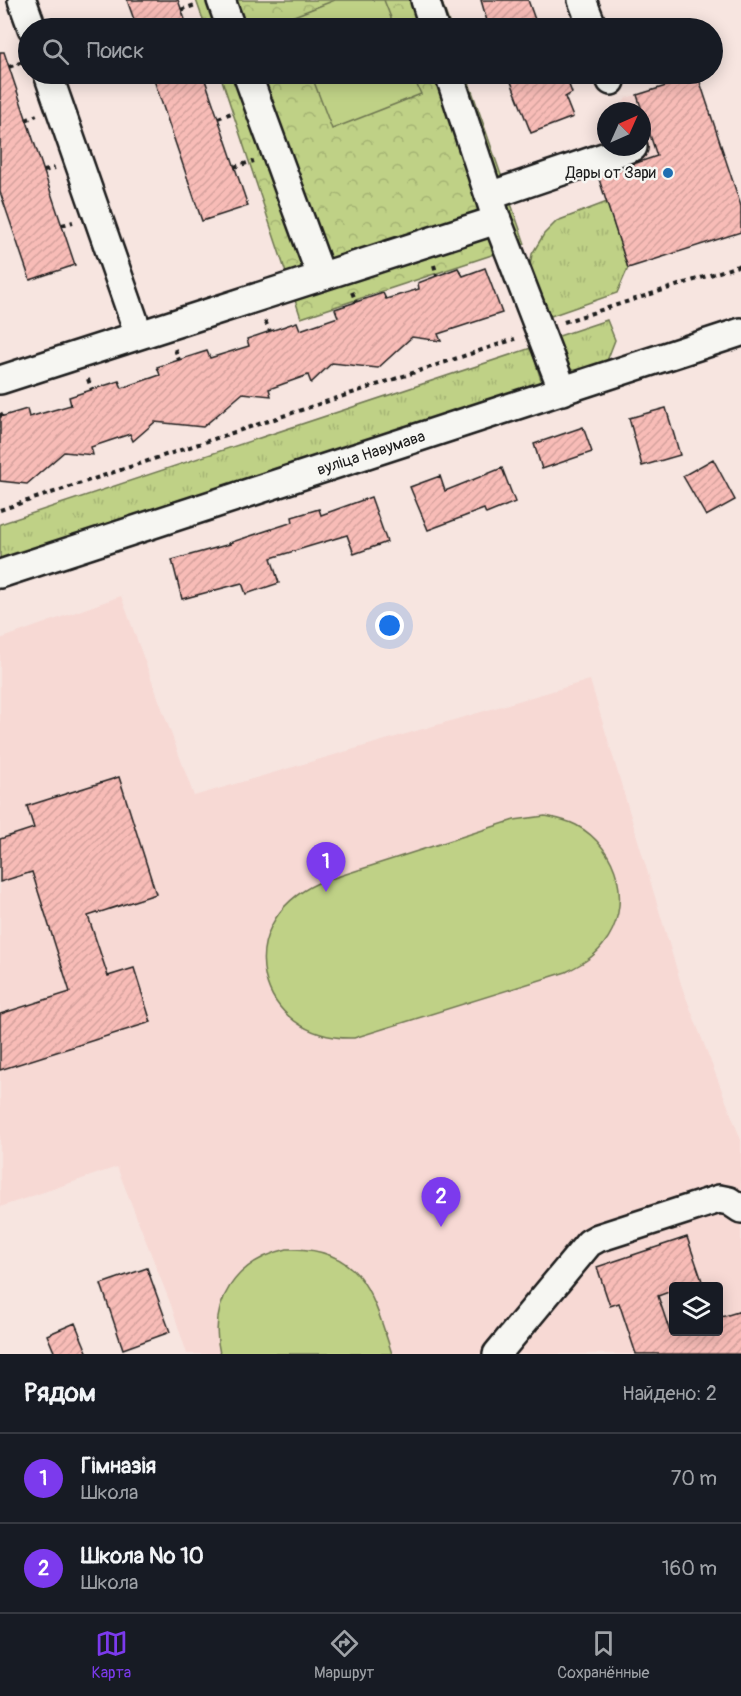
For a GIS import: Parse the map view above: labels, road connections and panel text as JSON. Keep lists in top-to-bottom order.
{
  "streets": {
    "street": ["вуліца Навумава"]
  },
  "places": ["Дары от Зари"],
  "north": "top right",
  "page": {
    "search": "Поиск",
    "pins": ["1", "2"],
    "heading": ["Рядом", "Найдено: 2"],
    "list": [
      {
        "mark": "1",
        "name": "Гімназія",
        "note": "Школа",
        "value": "70 m"
      },
      {
        "mark": "2",
        "name": "Школа № 10",
        "note": "Школа",
        "value": "160 m"
      }
    ],
    "nav": ["Карта", "Маршрут", "Сохранённые"]
  }
}
